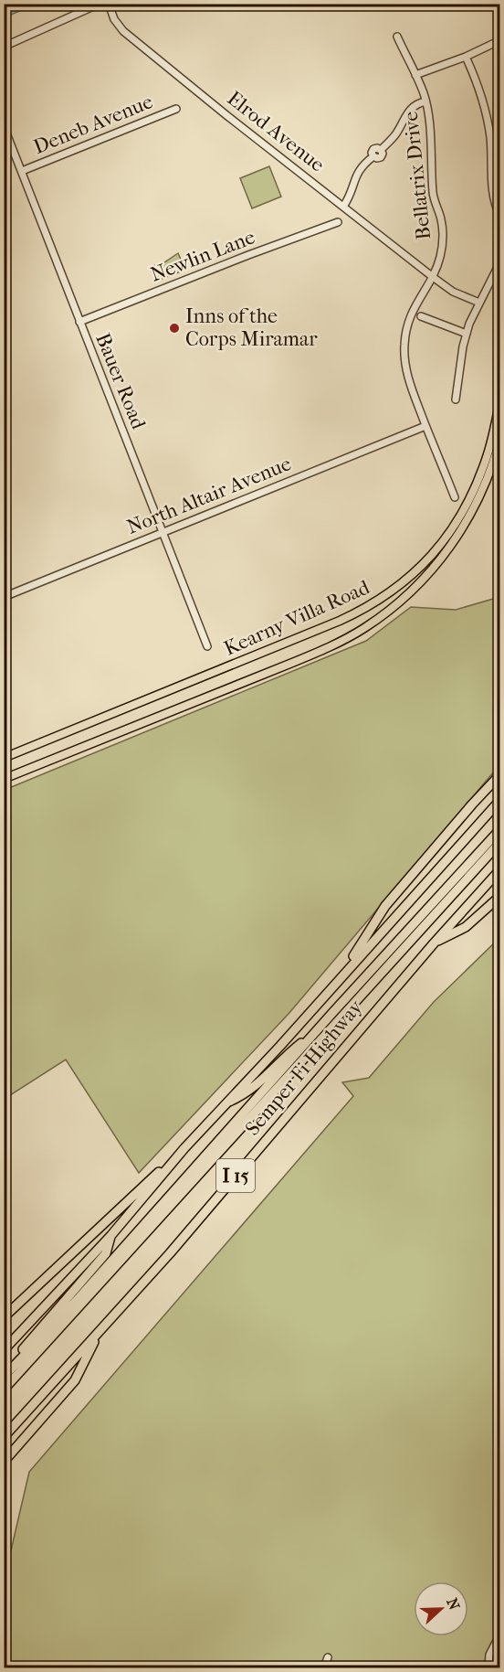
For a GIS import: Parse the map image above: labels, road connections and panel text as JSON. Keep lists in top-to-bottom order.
{
  "streets": {
    "highway": ["Semper Fi Highway", "I 15"],
    "main road": ["Kearny Villa Road"],
    "street": [
      "Deneb Avenue",
      "Elrod Avenue",
      "Bellatrix Drive",
      "Newlin Lane",
      "Bauer Road",
      "North Altair Avenue"
    ]
  },
  "crossings": [
    ["Deneb Avenue", "Bauer Road"],
    ["Elrod Avenue", "Bellatrix Drive"],
    ["Bellatrix Drive", "North Altair Avenue"],
    ["Newlin Lane", "Bauer Road"],
    ["Bauer Road", "North Altair Avenue"]
  ],
  "places": ["Inns of the Corps Miramar"],
  "north": "right"
}
